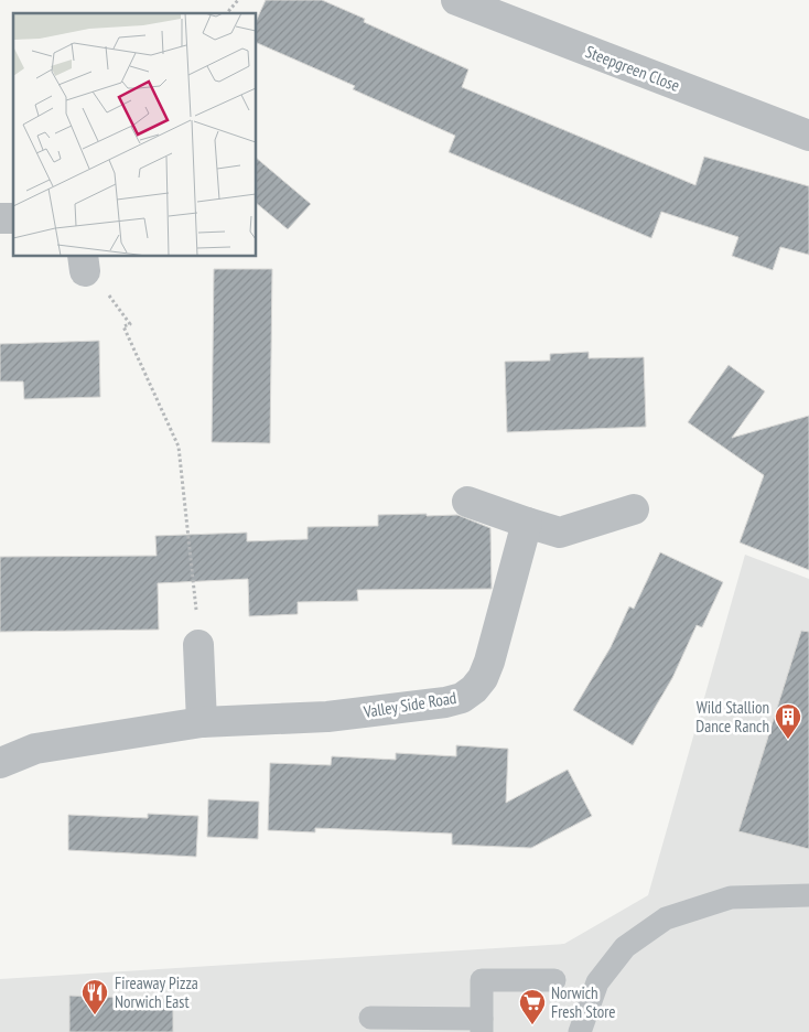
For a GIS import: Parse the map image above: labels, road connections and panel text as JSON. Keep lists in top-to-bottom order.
{
  "streets": {
    "street": ["Steepgreen Close", "Valley Side Road"]
  },
  "places": {
    "building": ["Wild Stallion Dance Ranch"],
    "restaurant": ["Fireaway Pizza Norwich East"],
    "supermarket": ["Norwich Fresh Store"]
  }
}
